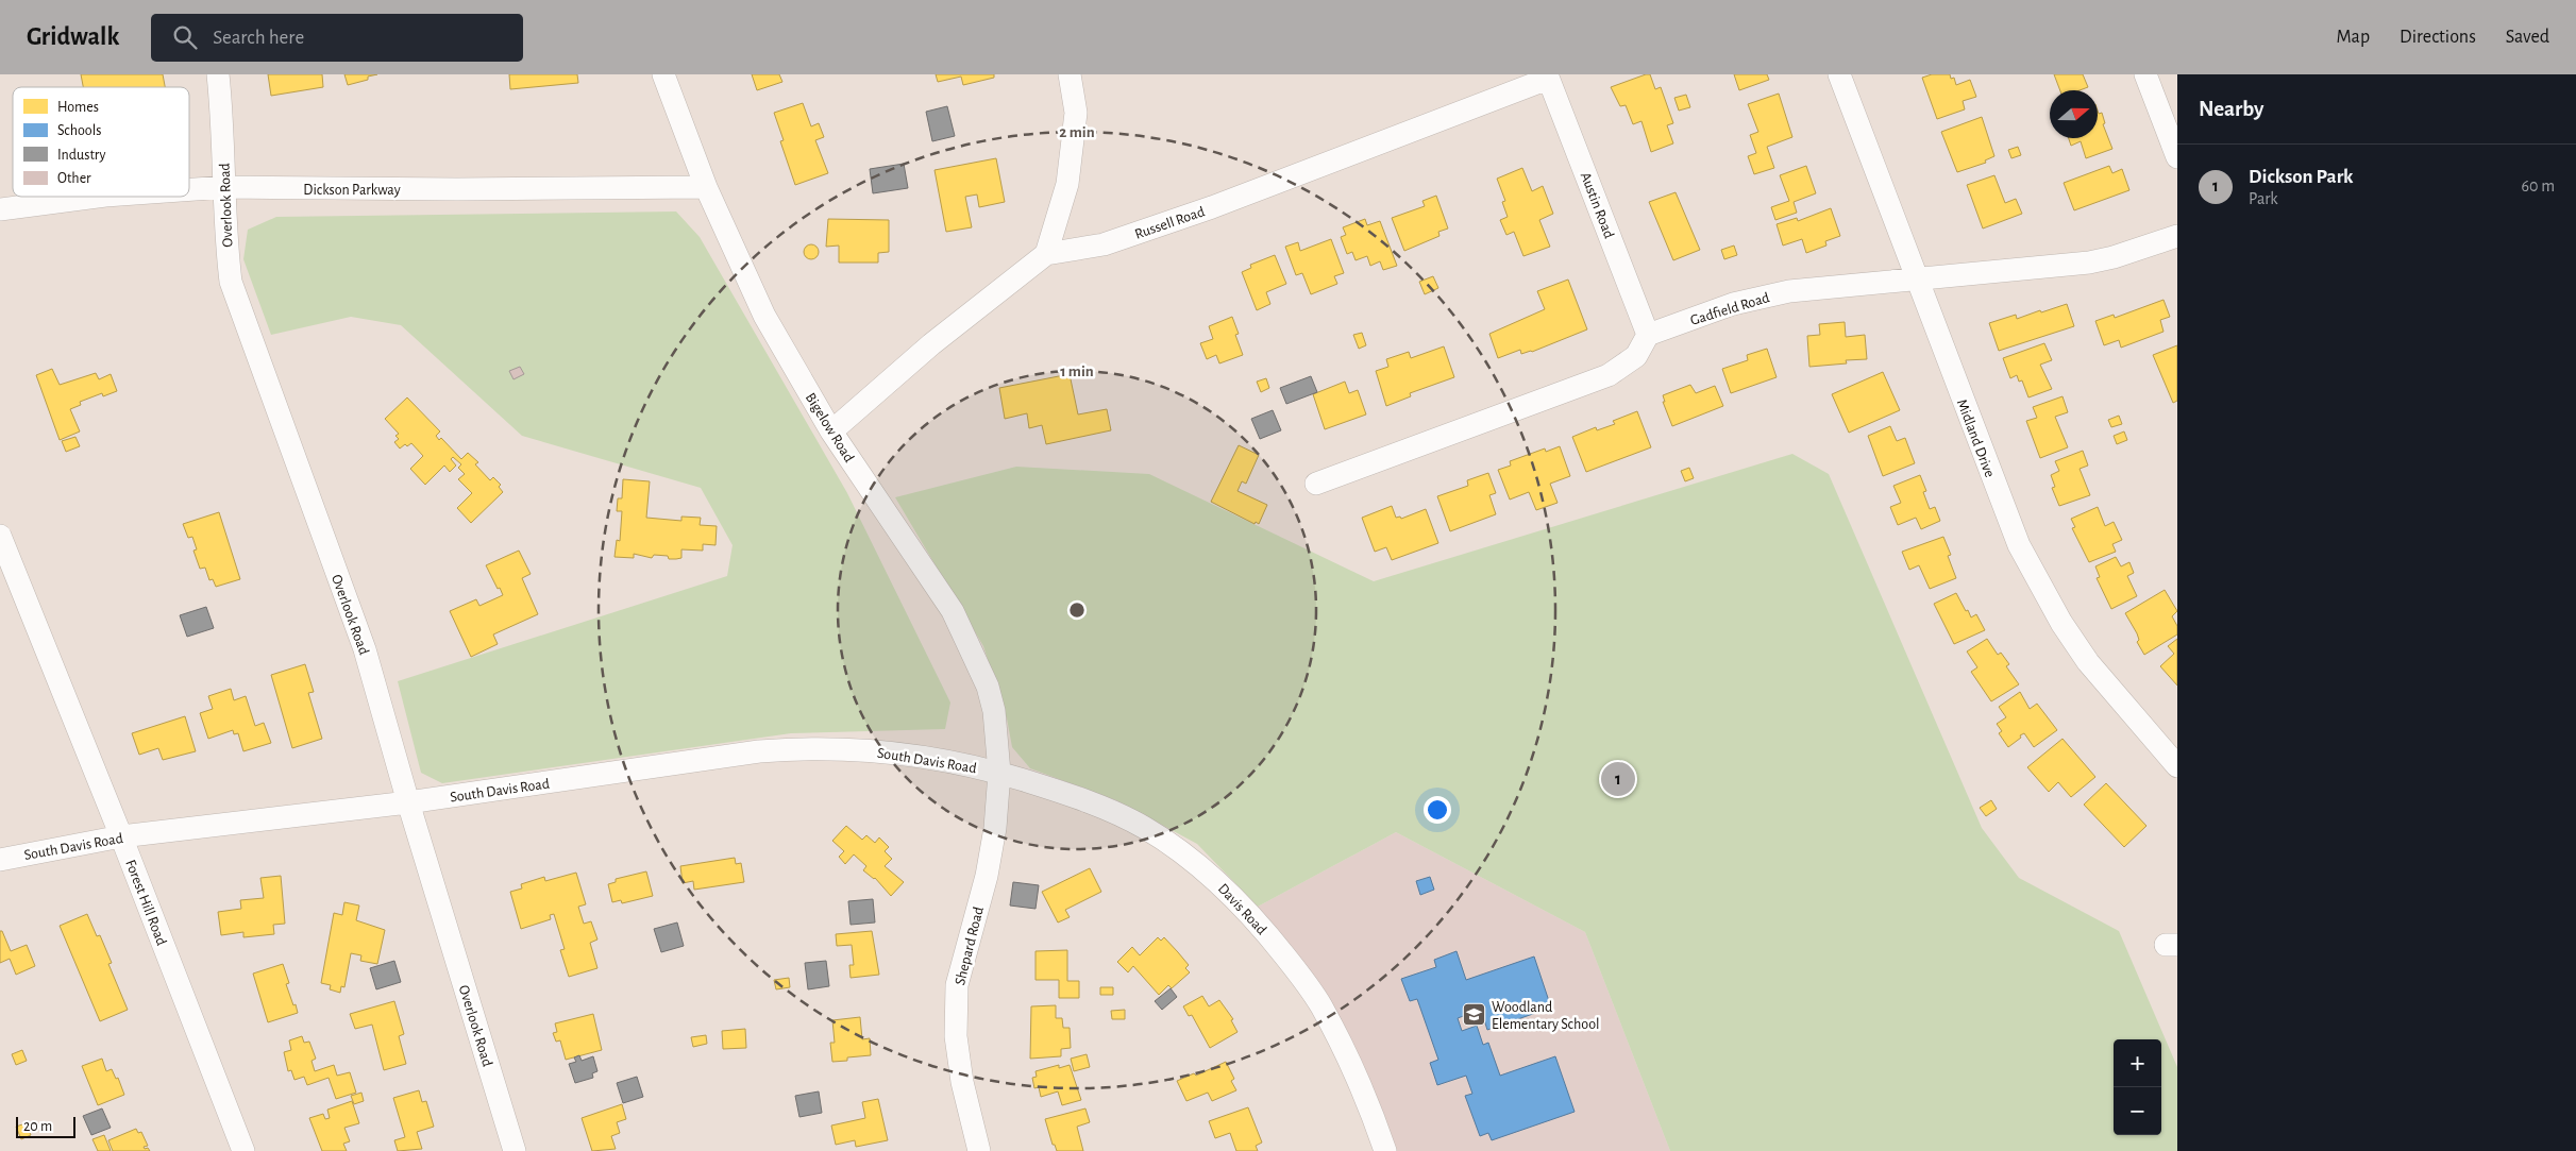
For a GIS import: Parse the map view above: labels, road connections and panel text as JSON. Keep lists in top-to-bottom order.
{
  "streets": {
    "street": [
      "Dickson Parkway",
      "Overlook Road",
      "Austin Road",
      "Russell Road",
      "Gadfield Road",
      "Bigelow Road",
      "Midland Drive",
      "South Davis Road",
      "Forest Hill Road",
      "Davis Road",
      "Shepard Road"
    ]
  },
  "crossings": [
    ["Dickson Parkway", "Overlook Road"],
    ["Dickson Parkway", "Bigelow Road"],
    ["Overlook Road", "South Davis Road"],
    ["Austin Road", "Russell Road"],
    ["Austin Road", "Gadfield Road"],
    ["Russell Road", "Bigelow Road"],
    ["Gadfield Road", "Midland Drive"],
    ["Bigelow Road", "South Davis Road"],
    ["Bigelow Road", "Davis Road"],
    ["Bigelow Road", "Shepard Road"],
    ["South Davis Road", "Forest Hill Road"],
    ["South Davis Road", "Davis Road"],
    ["South Davis Road", "Shepard Road"],
    ["Davis Road", "Shepard Road"]
  ],
  "places": {
    "school or university": ["Woodland Elementary School"]
  },
  "legend": [
    "Homes",
    "Schools",
    "Industry",
    "Other"
  ],
  "scale_bar": "20 m",
  "north": "right",
  "page": {
    "header": "Gridwalk",
    "search": "Search here",
    "nav": ["Map", "Directions", "Saved"],
    "heading": "Nearby",
    "list": [
      {
        "mark": "1",
        "name": "Dickson Park",
        "note": "Park",
        "value": "60 m"
      }
    ],
    "pins": "1",
    "map_buttons": ["+", "−"],
    "scale": "20 m"
  },
  "rings": ["2 min", "1 min"]
}
